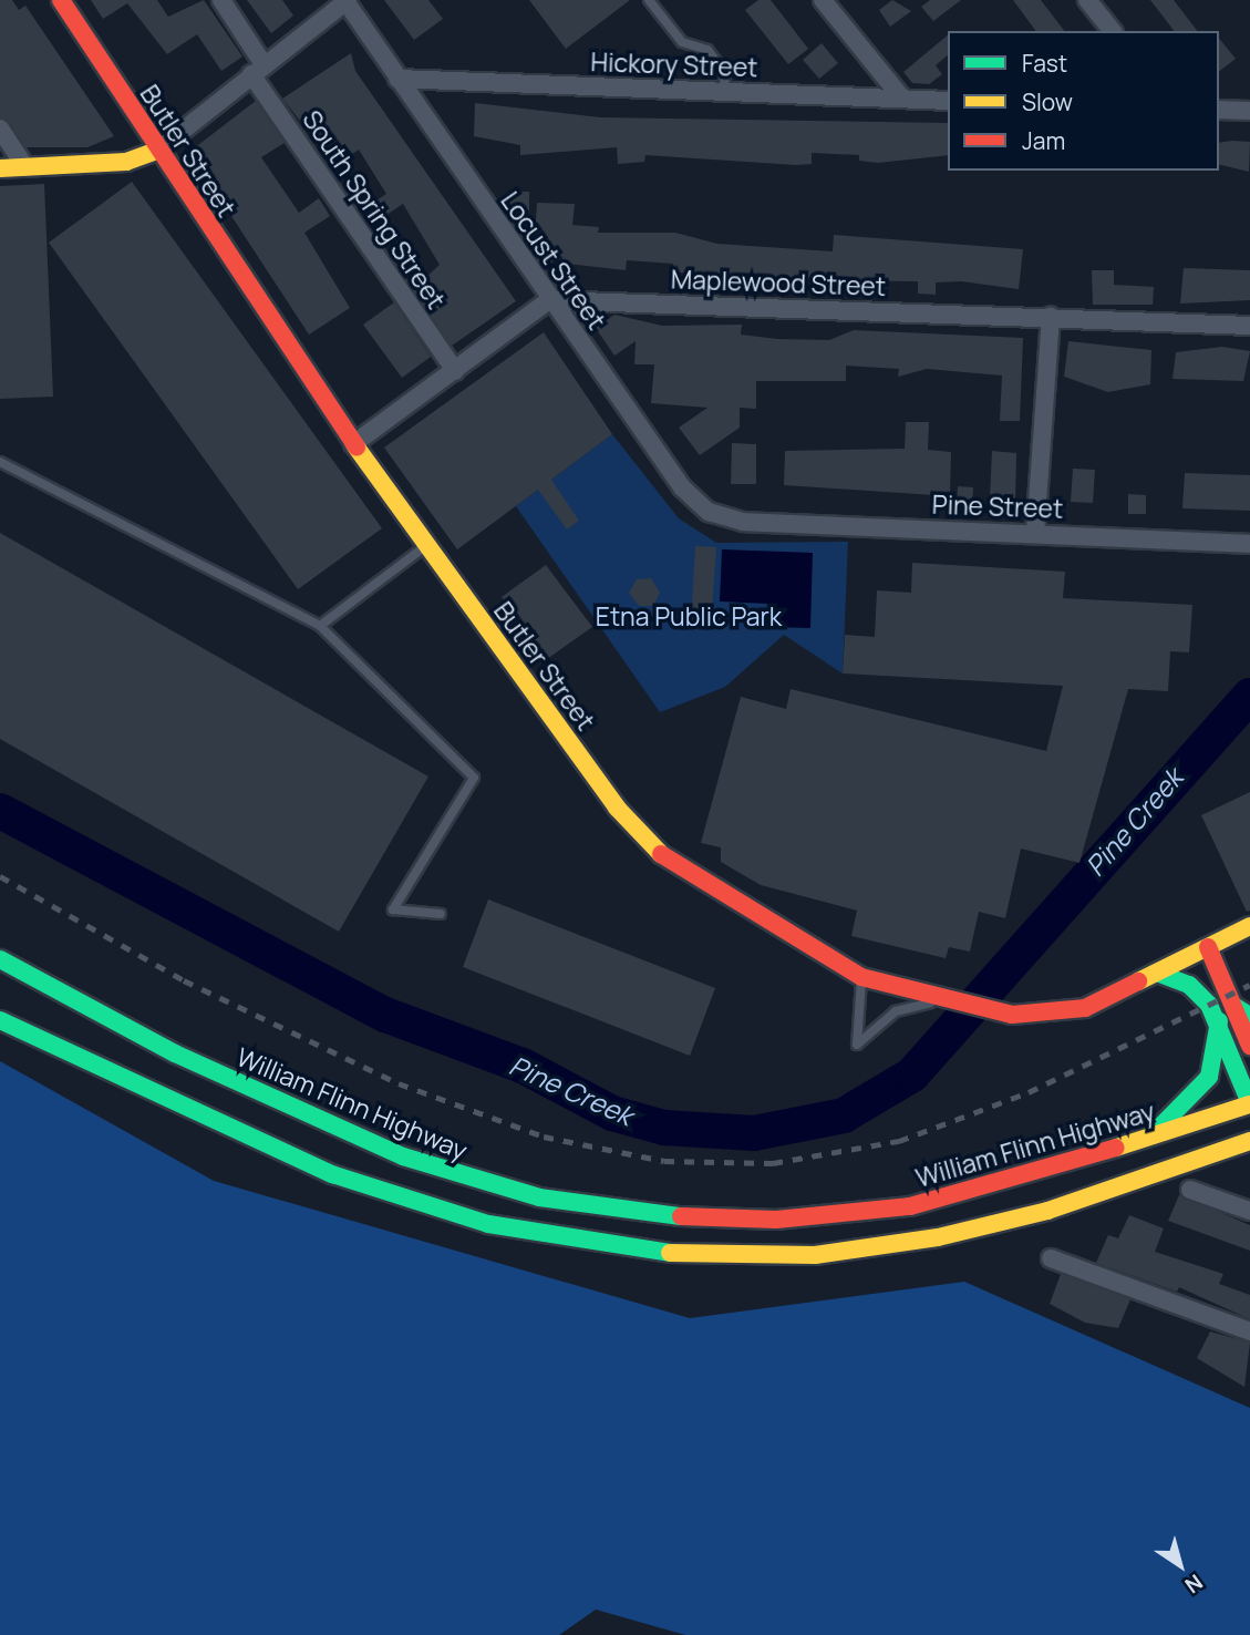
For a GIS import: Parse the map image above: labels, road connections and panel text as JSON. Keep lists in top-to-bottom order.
{
  "streets": {
    "main road": ["Butler Street", "William Flinn Highway"],
    "street": [
      "Hickory Street",
      "South Spring Street",
      "Locust Street",
      "Maplewood Street",
      "Pine Street"
    ]
  },
  "crossings": [
    ["Hickory Street", "Locust Street"],
    ["Locust Street", "Maplewood Street"],
    ["Locust Street", "Pine Street"]
  ],
  "water": ["Pine Creek"],
  "parks": ["Etna Public Park"],
  "legend": ["Fast", "Slow", "Jam"],
  "north": "bottom right"
}
